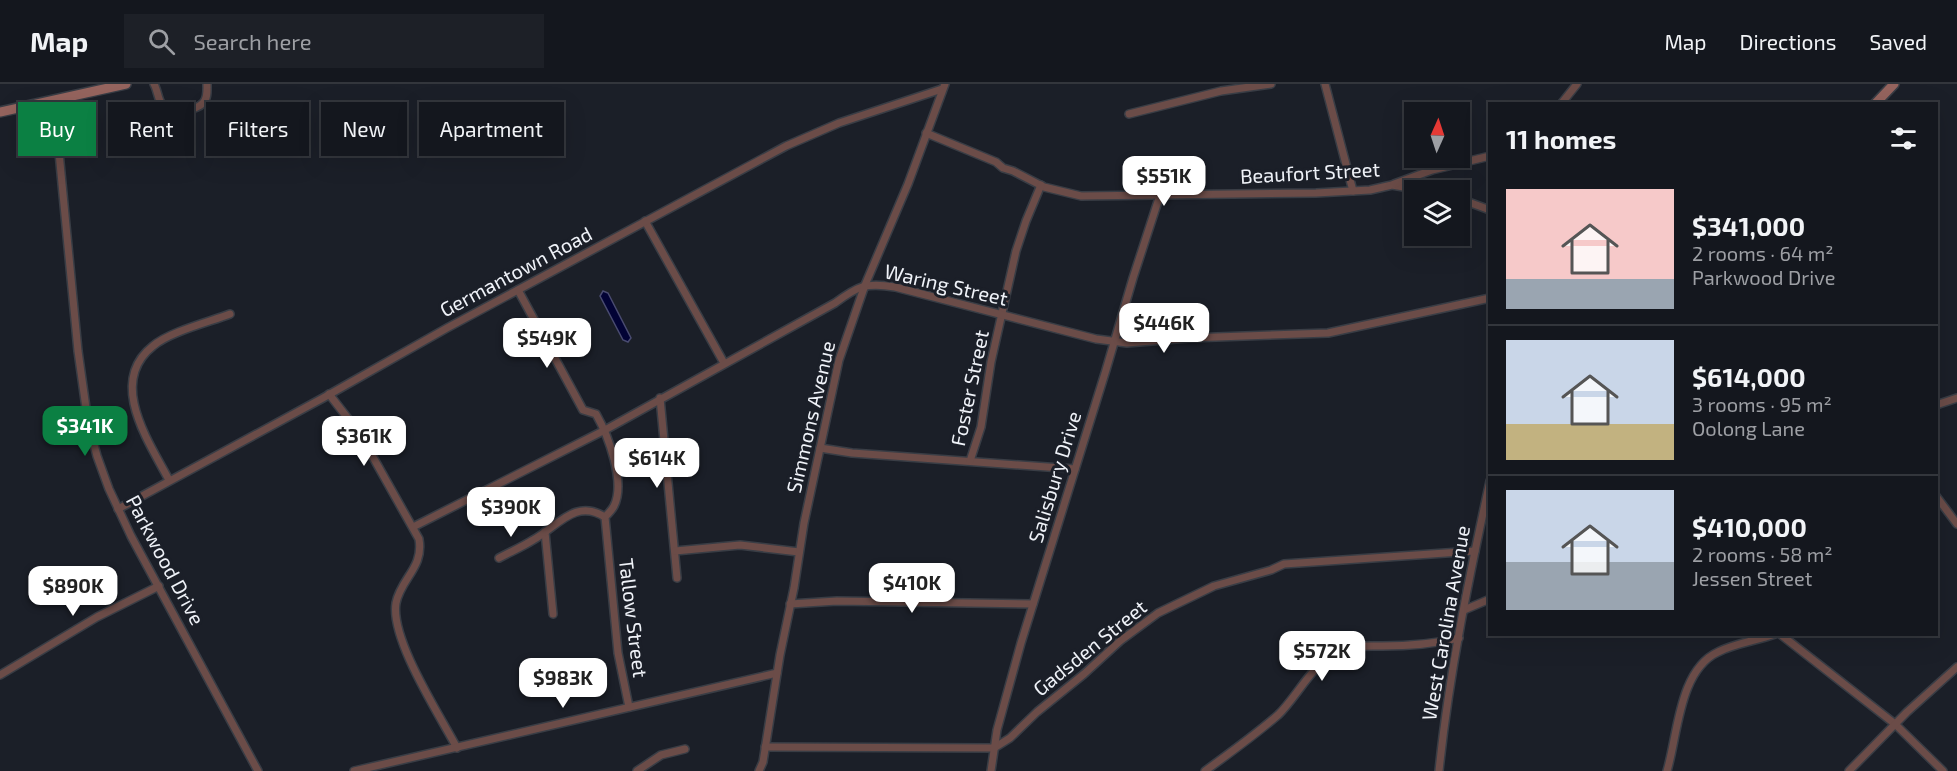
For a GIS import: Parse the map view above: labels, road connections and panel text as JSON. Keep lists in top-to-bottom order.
{
  "streets": {
    "street": [
      "Beaufort Street",
      "Germantown Road",
      "Waring Street",
      "Foster Street",
      "Simmons Avenue",
      "Salisbury Drive",
      "Parkwood Drive",
      "Tallow Street",
      "West Carolina Avenue",
      "Gadsden Street"
    ]
  },
  "crossings": [
    ["Beaufort Street", "Foster Street"],
    ["Beaufort Street", "Simmons Avenue"],
    ["Beaufort Street", "Salisbury Drive"],
    ["Germantown Road", "Simmons Avenue"],
    ["Germantown Road", "Parkwood Drive"],
    ["Waring Street", "Foster Street"],
    ["Waring Street", "Simmons Avenue"],
    ["Waring Street", "Salisbury Drive"],
    ["Salisbury Drive", "Gadsden Street"],
    ["West Carolina Avenue", "Gadsden Street"]
  ],
  "north": "top",
  "page": {
    "header": "Map",
    "search": "Search here",
    "nav": ["Map", "Directions", "Saved"],
    "chip": [
      "Buy",
      "Rent",
      "Filters",
      "New",
      "Apartment"
    ],
    "heading": "11 homes",
    "price": [
      "$551K",
      "$446K",
      "$549K",
      "$341K",
      "$361K",
      "$614K",
      "$390K",
      "$410K",
      "$890K",
      "$572K",
      "$983K"
    ],
    "list": [
      {
        "name": "$341,000",
        "note": "2 rooms · 64 m² · Parkwood Drive"
      },
      {
        "name": "$614,000",
        "note": "3 rooms · 95 m² · Oolong Lane"
      },
      {
        "name": "$410,000",
        "note": "2 rooms · 58 m² · Jessen Street"
      }
    ]
  }
}
